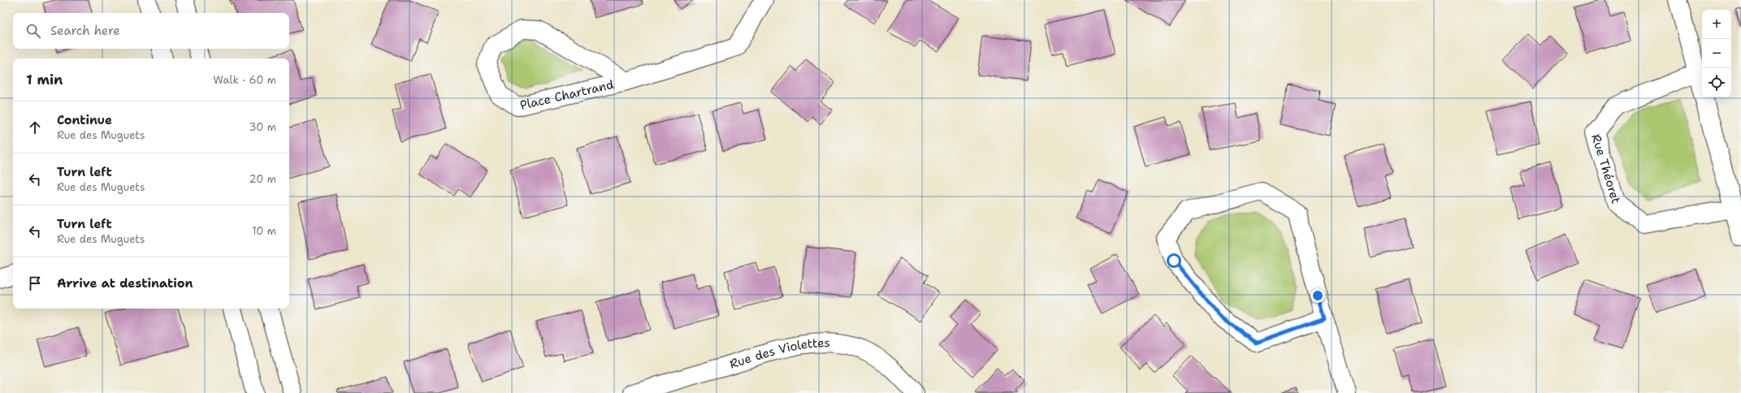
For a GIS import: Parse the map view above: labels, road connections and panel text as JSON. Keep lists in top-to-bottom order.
{
  "streets": {
    "street": ["Place Chartrand", "Rue Théoret", "Rue des Violettes"]
  },
  "page": {
    "map_buttons": ["+", "−"],
    "search": "Search here",
    "heading": ["1 min", "Walk · 60 m"],
    "list": [
      ["Continue", "Rue des Muguets", "30 m"],
      ["Turn left", "Rue des Muguets", "20 m"],
      ["Turn left", "Rue des Muguets", "10 m"],
      "Arrive at destination"
    ]
  }
}
